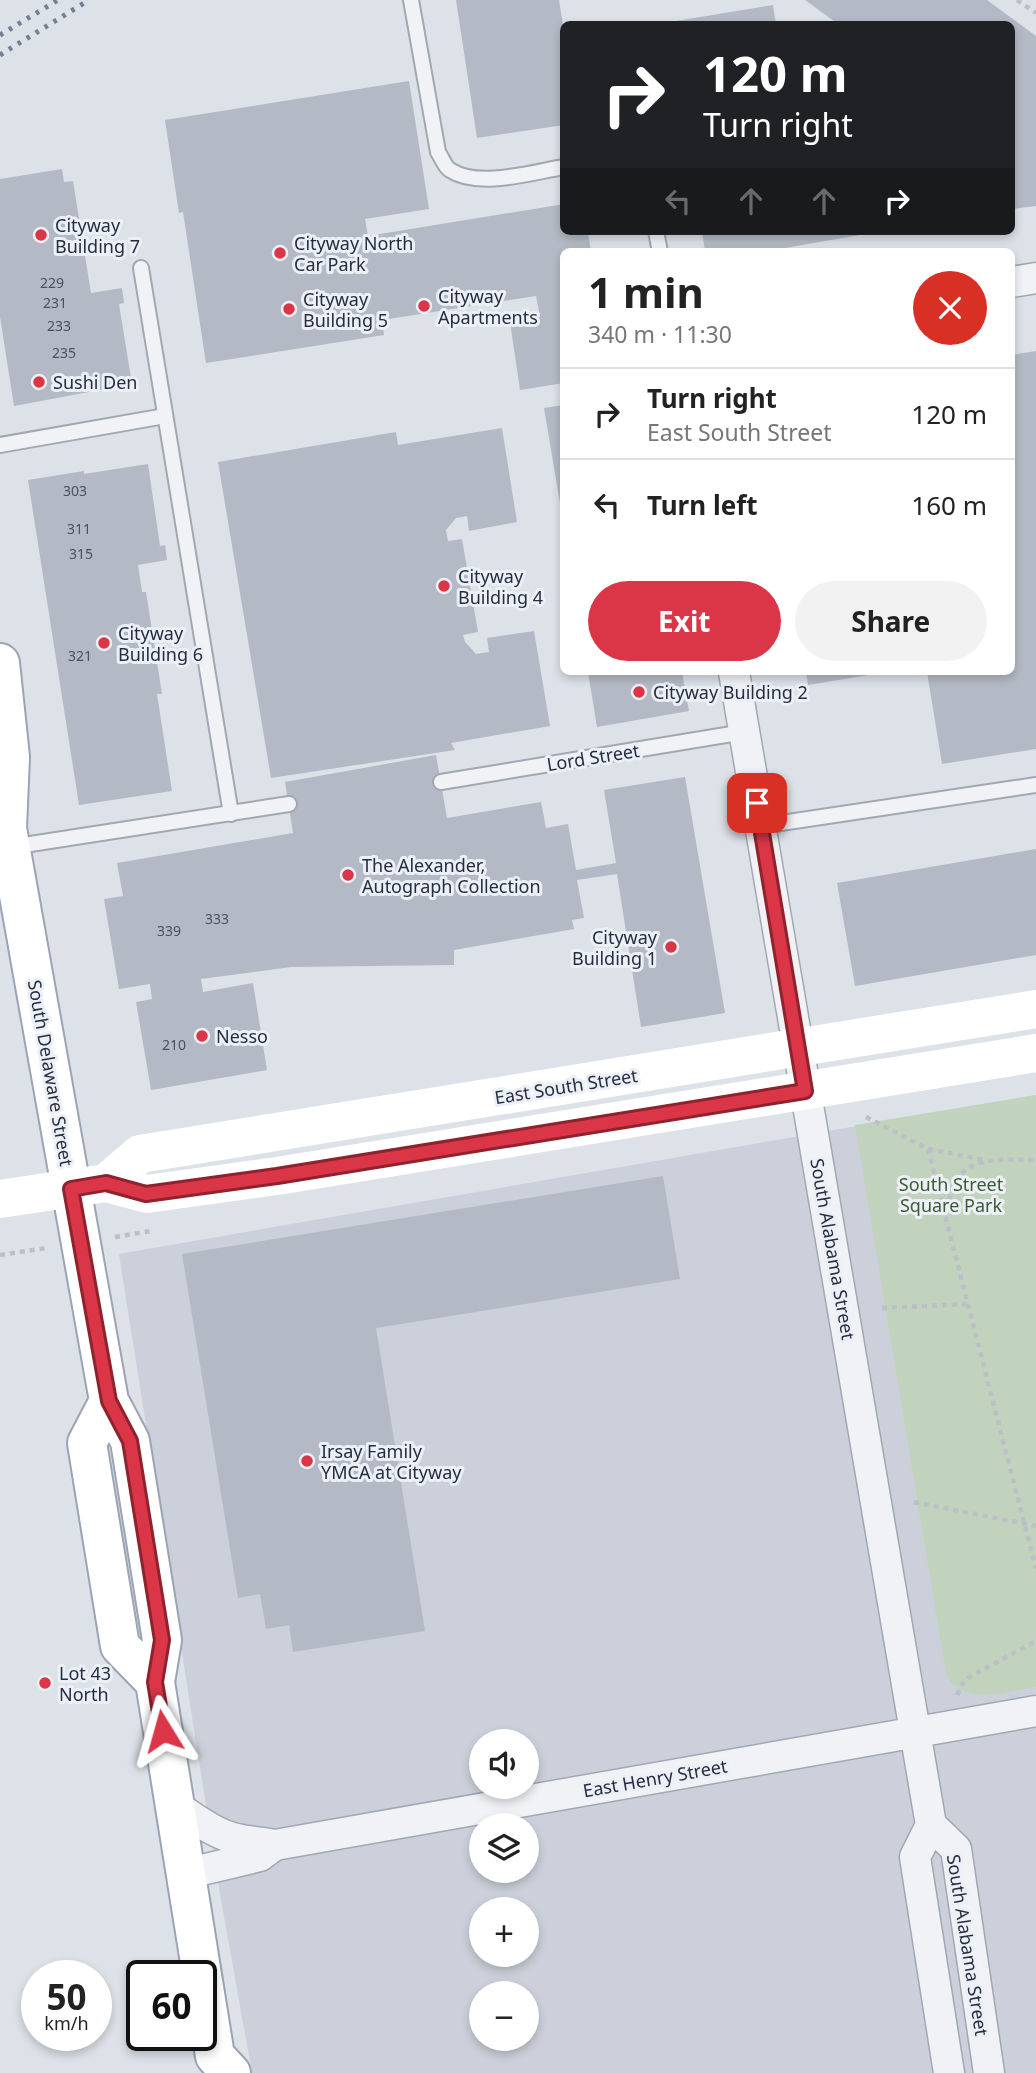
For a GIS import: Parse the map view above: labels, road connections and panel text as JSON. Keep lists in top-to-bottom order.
{
  "streets": {
    "main road": ["South Delaware Street", "East South Street"],
    "street": ["South Alabama Street", "East Henry Street"],
    "lane": ["Lord Street"]
  },
  "crossings": [
    ["Lord Street", "South Alabama Street"],
    ["South Delaware Street", "East South Street"],
    ["South Delaware Street", "East Henry Street"],
    ["East South Street", "South Alabama Street"],
    ["South Alabama Street", "East Henry Street"]
  ],
  "parks": ["South Street Square Park"],
  "places": [
    "Cityway Building 7",
    "Cityway North Car Park",
    "Cityway Apartments",
    "Cityway Building 5",
    "Sushi Den",
    "Cityway Building 4",
    "Cityway Building 6",
    "Cityway Building 2",
    "The Alexander, Autograph Collection",
    "Cityway Building 1",
    "Nesso",
    "Irsay Family YMCA at Cityway",
    "Lot 43 North"
  ],
  "house_numbers": [
    "229",
    "231",
    "233",
    "235",
    "303",
    "311",
    "315",
    "321",
    "333",
    "339",
    "210"
  ],
  "page": {
    "turn": ["120 m", "Turn right"],
    "heading": ["1 min", "340 m · 11:30"],
    "list": [
      {
        "name": "Turn right",
        "note": "East South Street",
        "value": "120 m"
      },
      {
        "name": "Turn left",
        "value": "160 m"
      }
    ],
    "buttons": ["Exit", "Share"],
    "map_buttons": ["+", "−"],
    "speed": "50 km/h",
    "limit": "60"
  }
}
